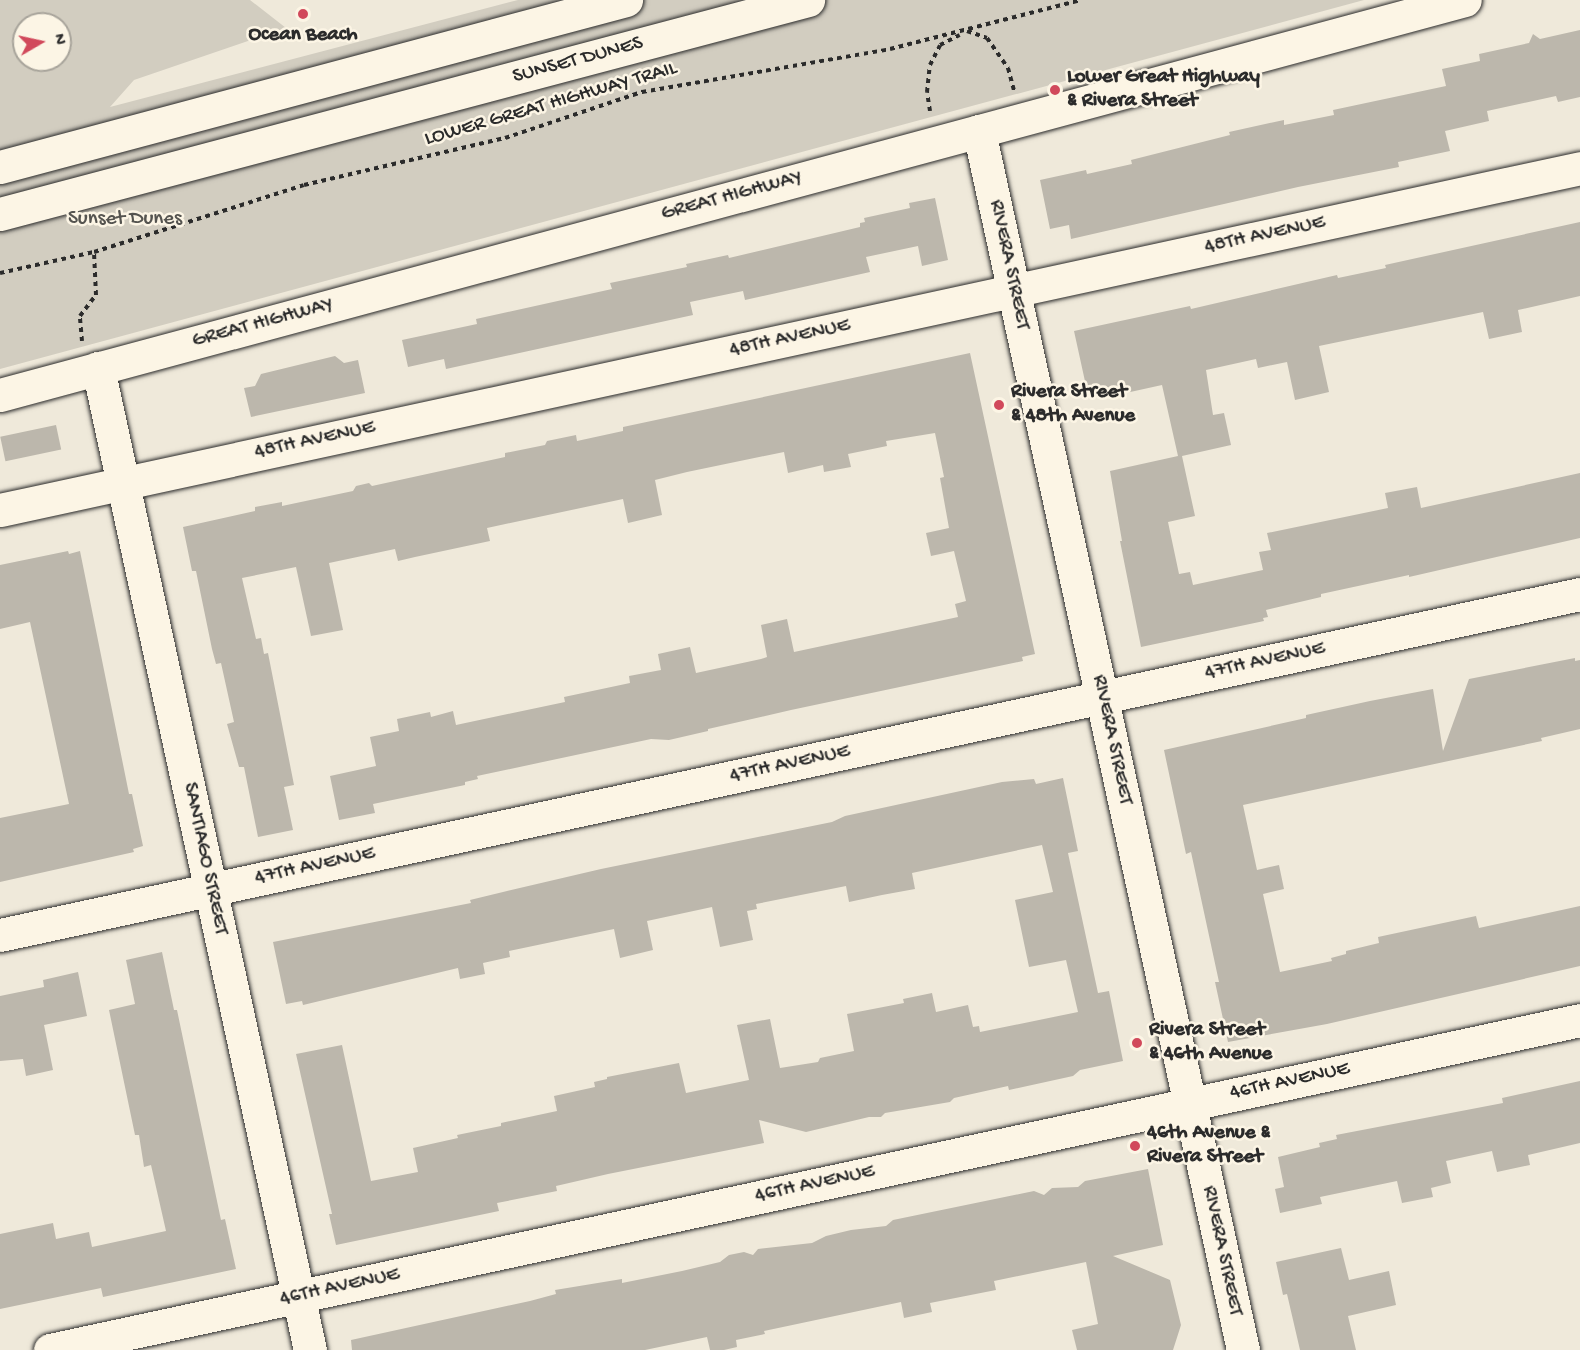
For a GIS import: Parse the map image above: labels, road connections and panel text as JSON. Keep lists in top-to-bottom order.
{
  "streets": {
    "street": [
      "SUNSET DUNES",
      "GREAT HIGHWAY",
      "48TH AVENUE",
      "RIVERA STREET",
      "47TH AVENUE",
      "SANTIAGO STREET",
      "46TH AVENUE"
    ],
    "path": ["LOWER GREAT HIGHWAY TRAIL"]
  },
  "crossings": [
    ["GREAT HIGHWAY", "RIVERA STREET"],
    ["GREAT HIGHWAY", "SANTIAGO STREET"],
    ["48TH AVENUE", "RIVERA STREET"],
    ["48TH AVENUE", "SANTIAGO STREET"],
    ["RIVERA STREET", "47TH AVENUE"],
    ["RIVERA STREET", "46TH AVENUE"],
    ["47TH AVENUE", "SANTIAGO STREET"],
    ["SANTIAGO STREET", "46TH AVENUE"]
  ],
  "parks": ["Sunset Dunes"],
  "places": [
    "Ocean Beach",
    "Lower Great Highway & Rivera Street",
    "Rivera Street & 48th Avenue",
    "Rivera Street & 46th Avenue",
    "46th Avenue & Rivera Street"
  ],
  "north": "right"
}
